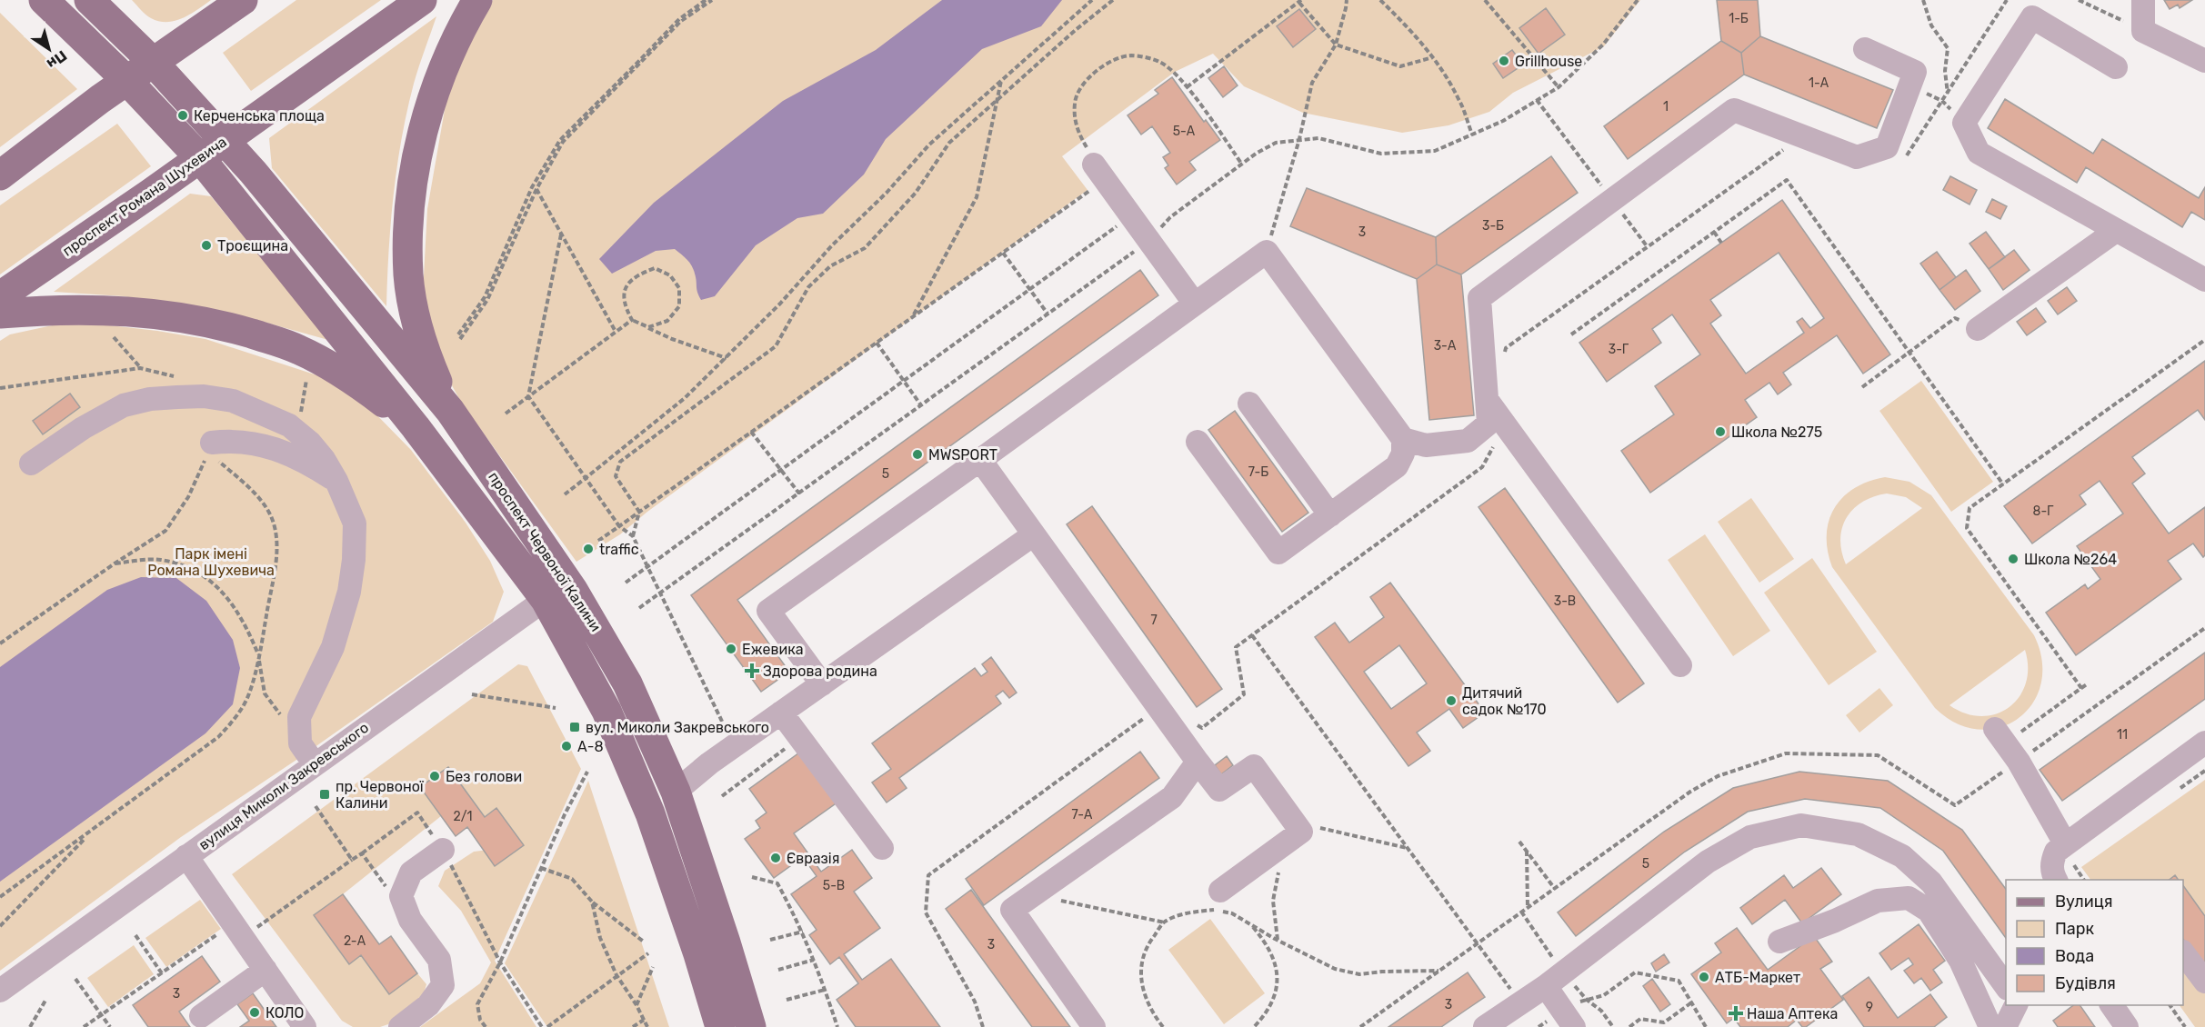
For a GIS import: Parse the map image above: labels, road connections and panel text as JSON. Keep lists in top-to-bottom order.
{
  "streets": {
    "main road": ["проспект Романа Шухевича", "проспект Червоної Калини"],
    "street": ["вулиця Миколи Закревського"]
  },
  "crossings": [
    ["проспект Романа Шухевича", "проспект Червоної Калини"],
    ["проспект Червоної Калини", "вулиця Миколи Закревського"]
  ],
  "parks": ["Парк імені Романа Шухевича"],
  "places": {
    "other": [
      "Grillhouse",
      "Керченська площа",
      "Троєщина",
      "Школа №275",
      "MWSPORT",
      "traffic",
      "Школа №264",
      "Ежевика",
      "Дитячий садок №170",
      "А-8",
      "Без голови",
      "Євразія",
      "АТБ-Маркет",
      "КОЛО"
    ],
    "health": ["Здорова родина", "Наша Аптека"],
    "transit": ["вул. Миколи Закревського", "пр. Червоної Калини"]
  },
  "house_numbers": [
    "1-Б",
    "1-А",
    "1",
    "5-А",
    "3-Б",
    "3",
    "3-А",
    "3-Г",
    "7-Б",
    "5",
    "8-Г",
    "3-В",
    "7",
    "11",
    "7-А",
    "2/1",
    "5",
    "5-В",
    "2-А",
    "3",
    "3",
    "3",
    "9"
  ],
  "legend": [
    "Вулиця",
    "Парк",
    "Вода",
    "Будівля"
  ],
  "north": "bottom right"
}
